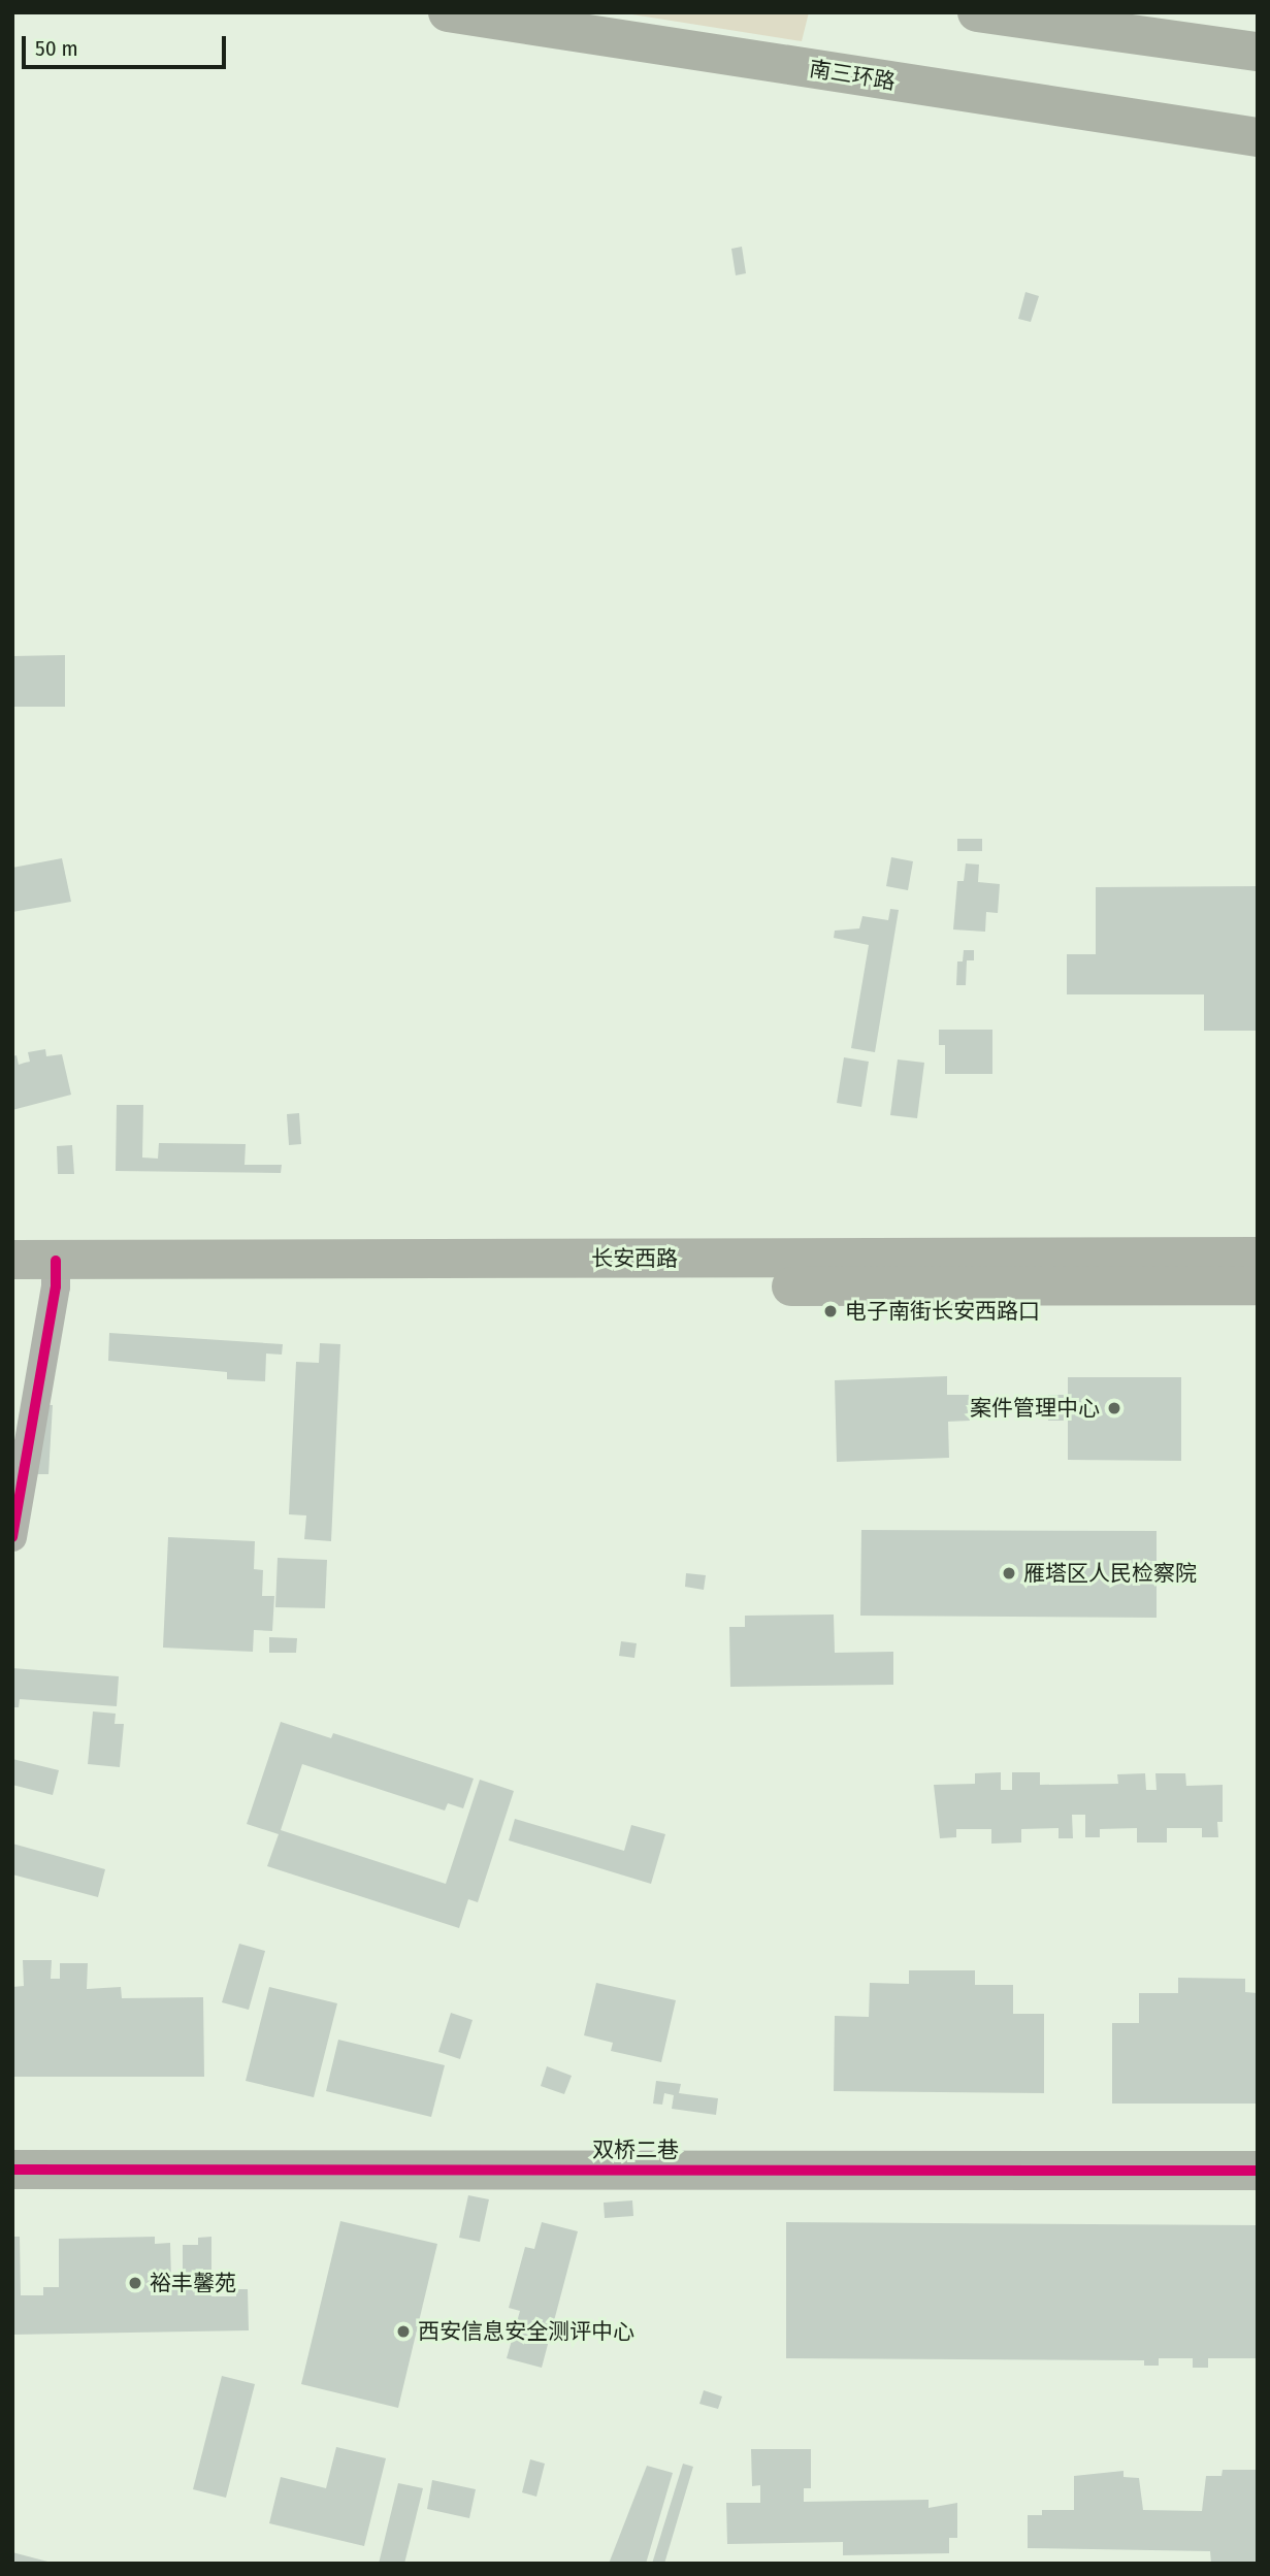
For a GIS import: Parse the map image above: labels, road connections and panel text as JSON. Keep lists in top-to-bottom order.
{
  "streets": {
    "highway": ["南三环路"],
    "main road": ["长安西路", "双桥二巷"]
  },
  "places": [
    "电子南街长安西路口",
    "案件管理中心",
    "雁塔区人民检察院",
    "裕丰馨苑",
    "西安信息安全测评中心"
  ],
  "scale_bar": "50 m"
}
